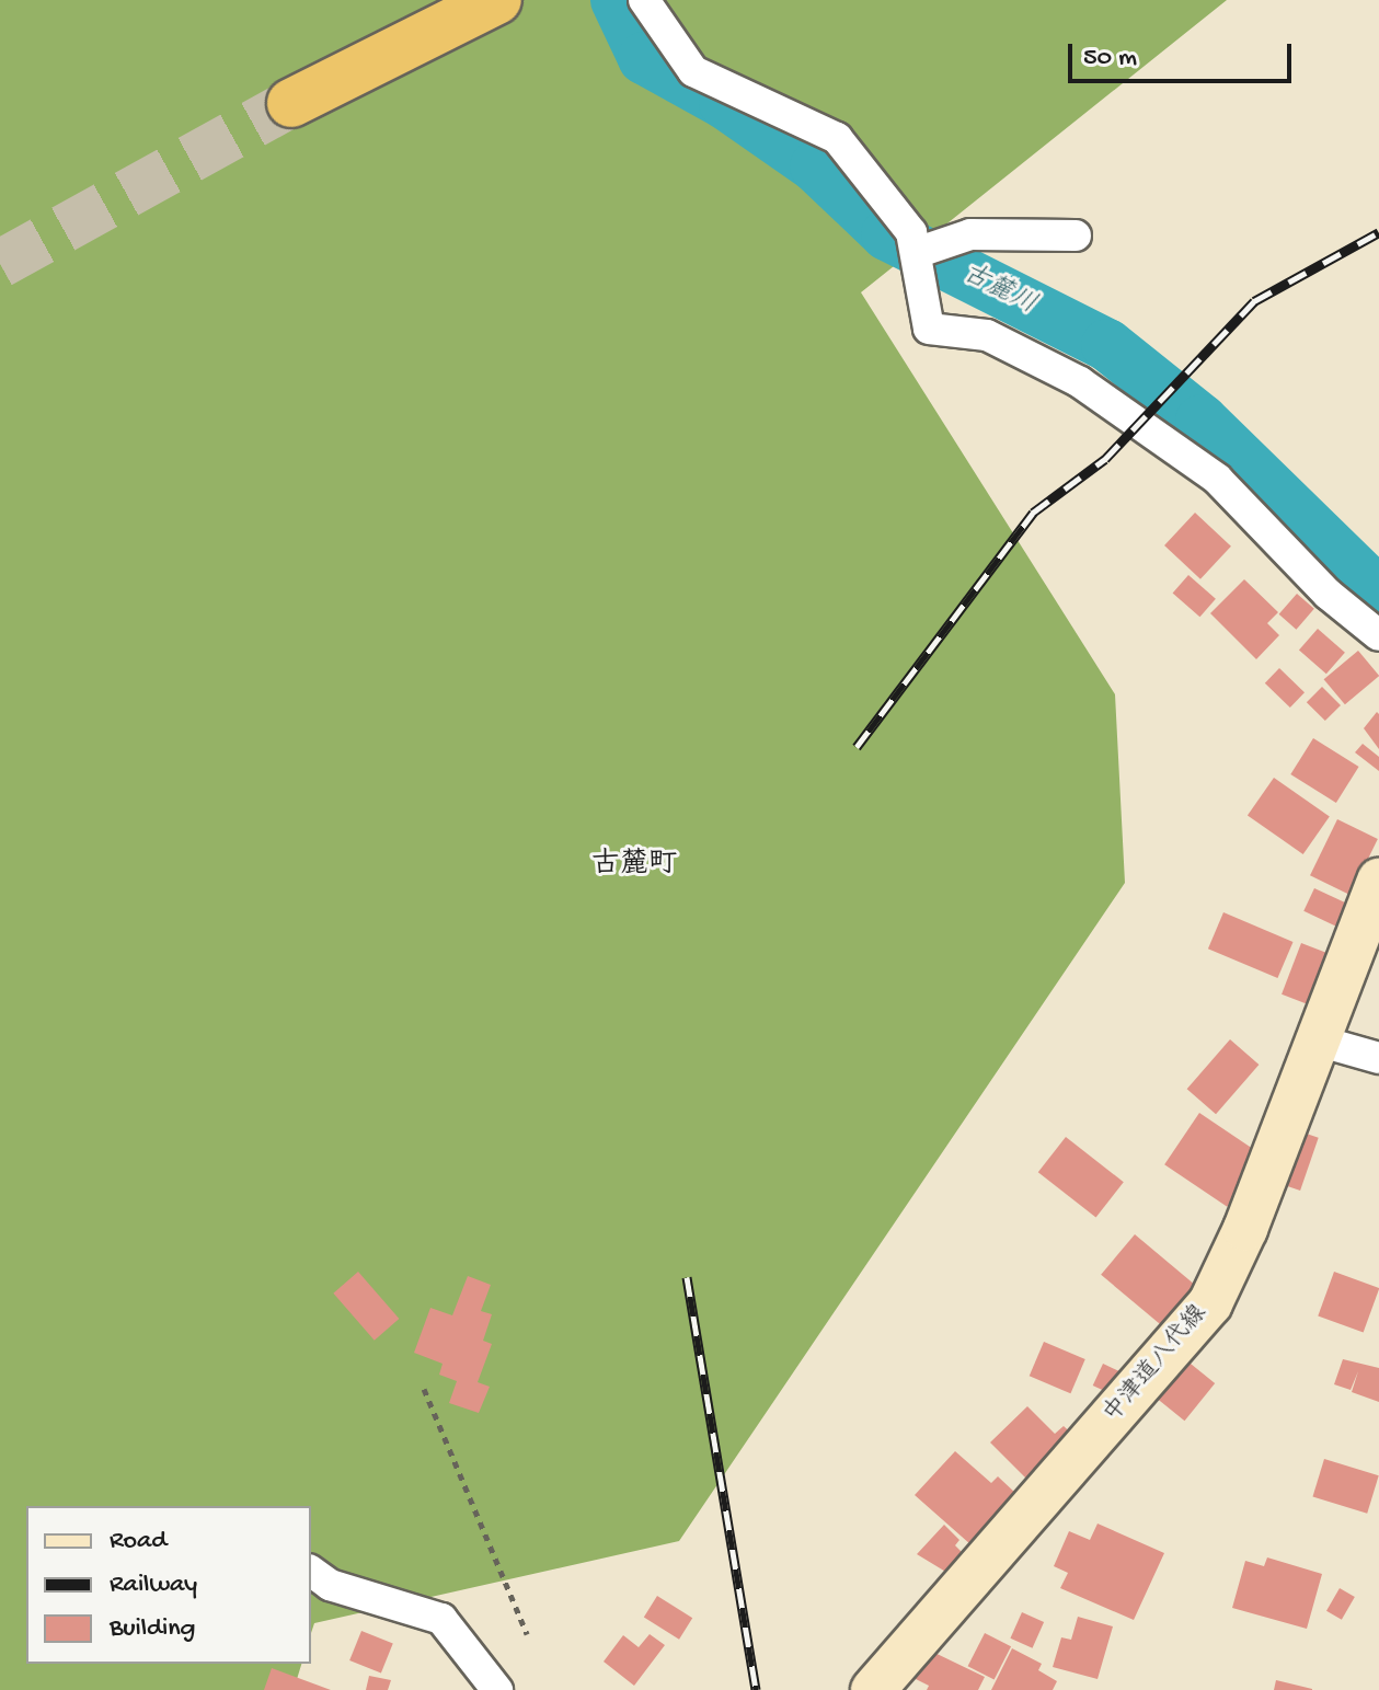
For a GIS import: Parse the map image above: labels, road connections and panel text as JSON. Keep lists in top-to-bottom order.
{
  "streets": {
    "main road": ["中津道八代線"]
  },
  "districts": ["古麓町"],
  "water": ["古麓川"],
  "legend": ["Road", "Railway", "Building"],
  "scale_bar": "50 m"
}
